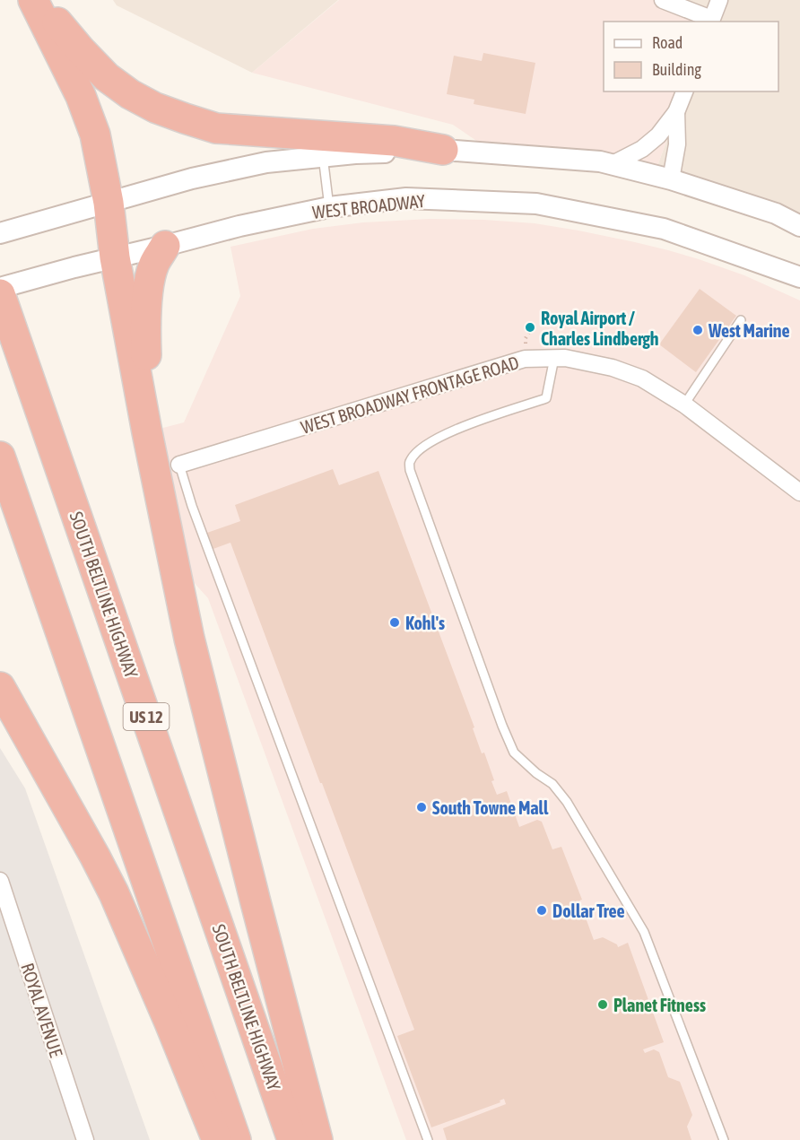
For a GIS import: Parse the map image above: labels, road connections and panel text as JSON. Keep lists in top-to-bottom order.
{
  "streets": {
    "highway": ["SOUTH BELTLINE HIGHWAY", "US 12"],
    "street": ["WEST BROADWAY", "WEST BROADWAY FRONTAGE ROAD", "ROYAL AVENUE"]
  },
  "places": [
    "Royal Airport / Charles Lindbergh",
    "West Marine",
    "Kohl's",
    "South Towne Mall",
    "Dollar Tree",
    "Planet Fitness"
  ],
  "legend": ["Road", "Building"]
}
